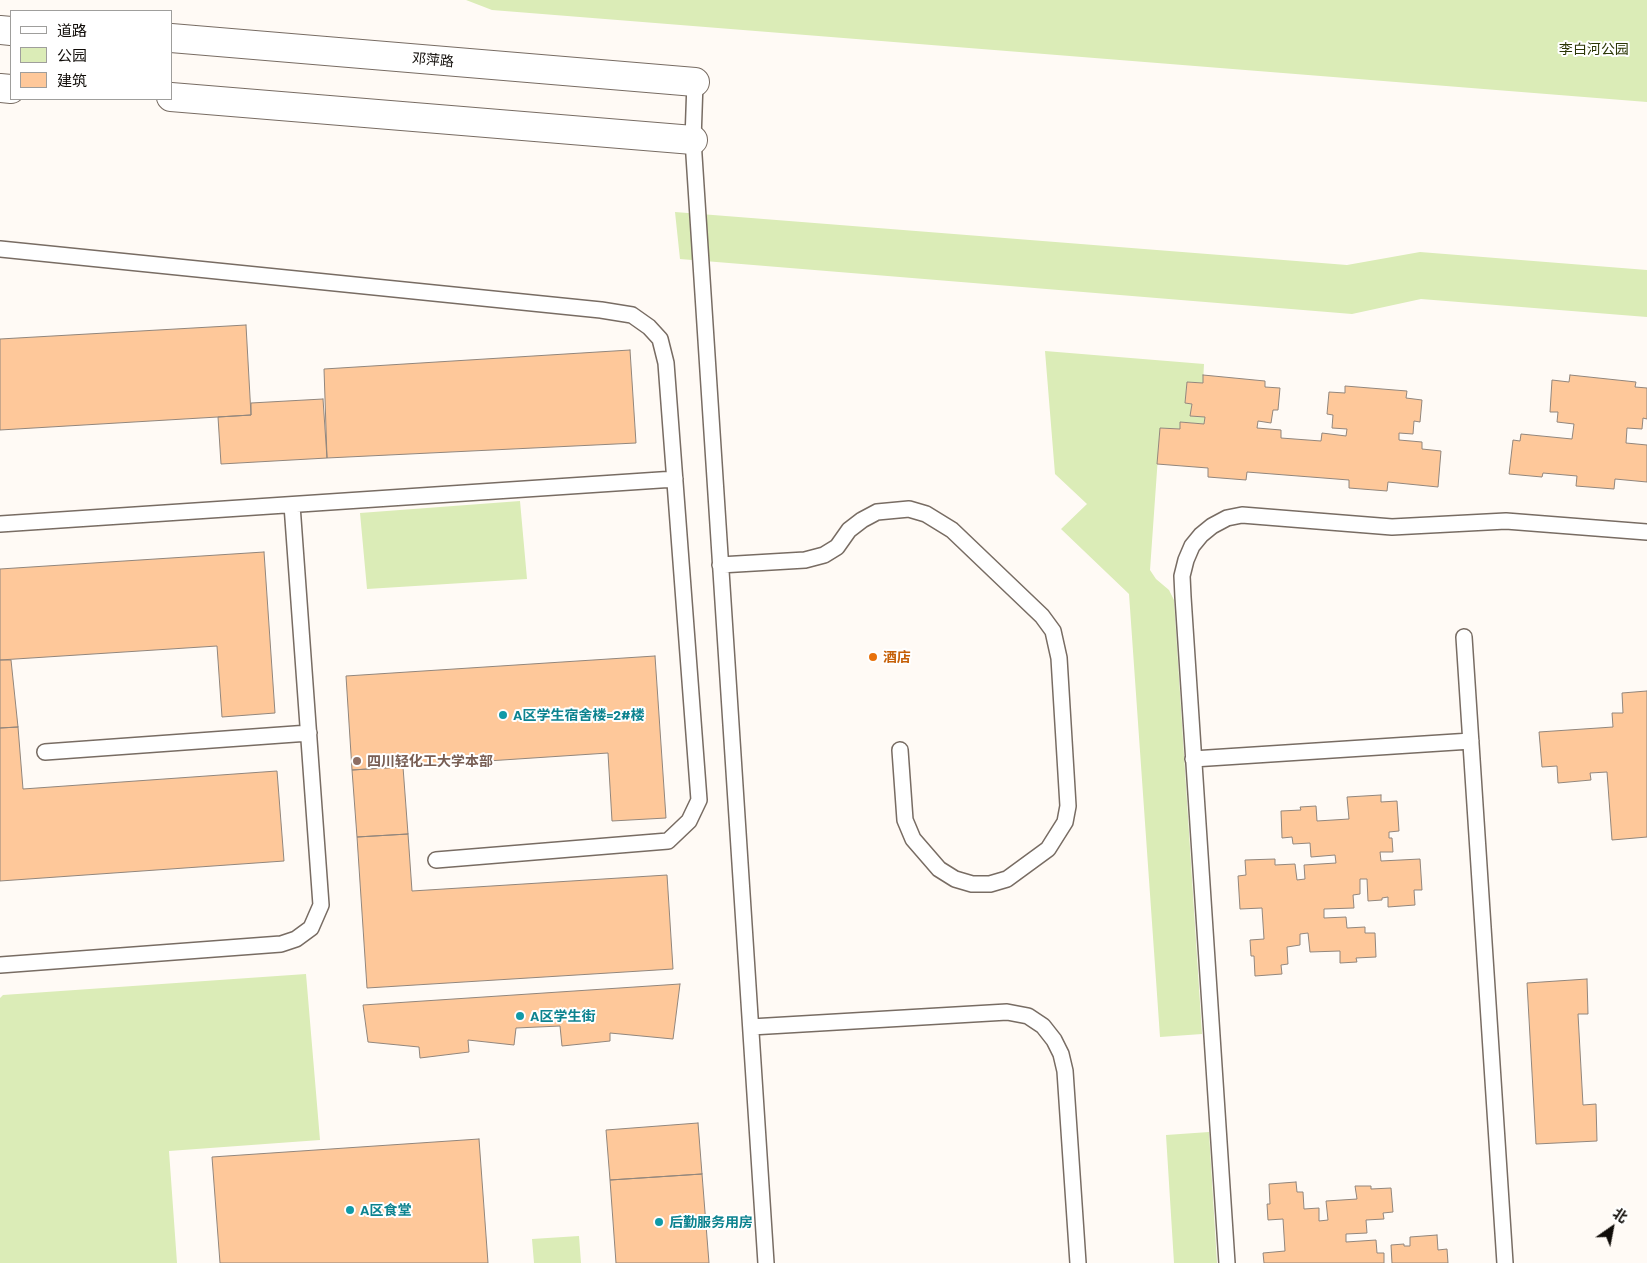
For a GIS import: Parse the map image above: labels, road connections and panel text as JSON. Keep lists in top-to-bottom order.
{
  "streets": {
    "main road": ["邓萍路"]
  },
  "parks": ["李白河公园"],
  "places": [
    "酒店",
    "A区学生宿舍楼=2#楼",
    "四川轻化工大学本部",
    "A区学生街",
    "A区食堂",
    "后勤服务用房"
  ],
  "legend": ["道路", "公园", "建筑"],
  "north": "top right"
}
